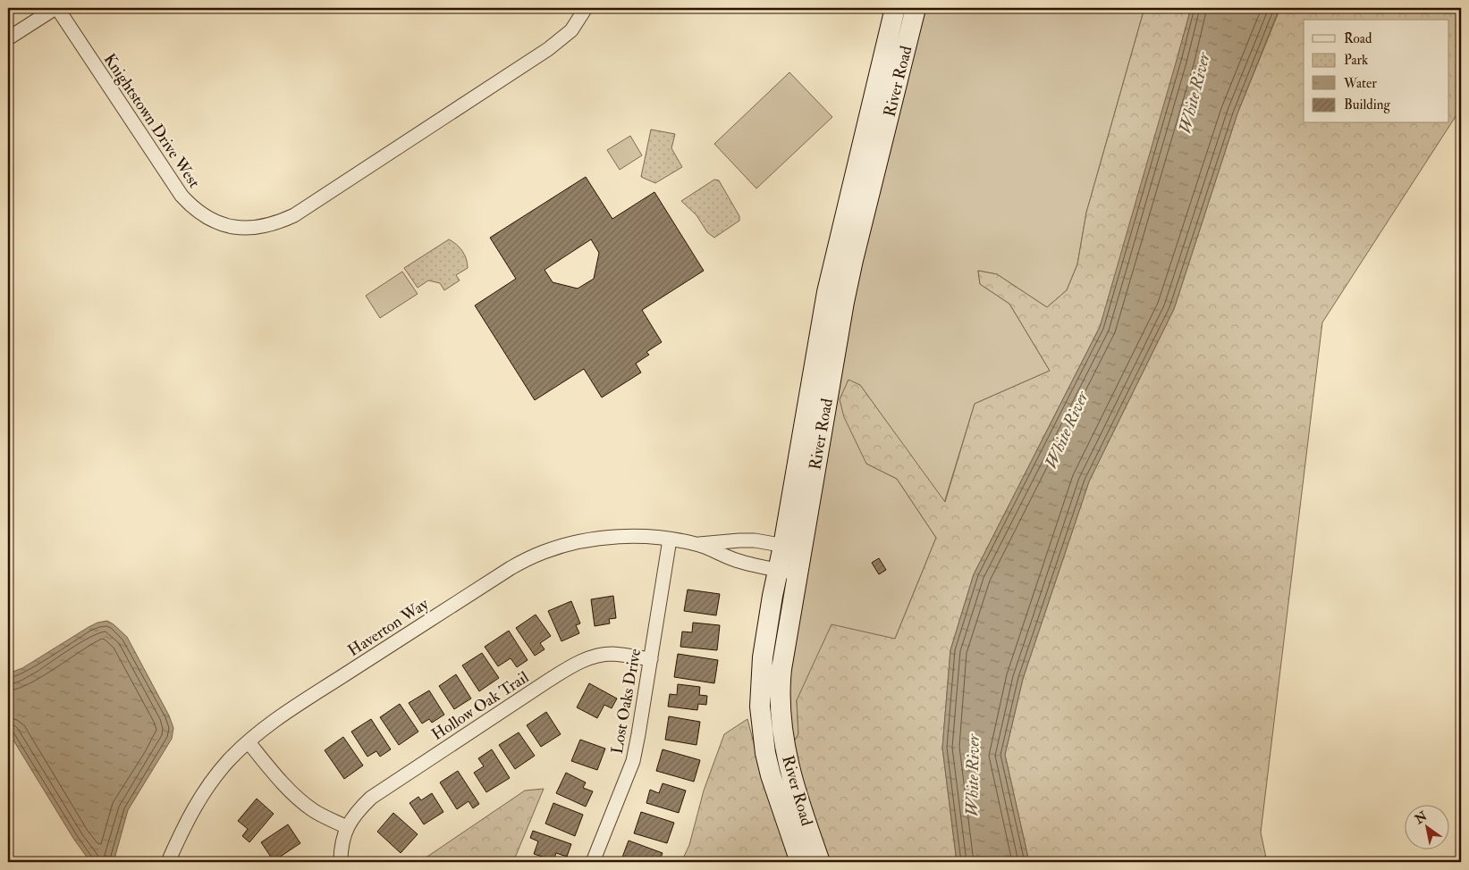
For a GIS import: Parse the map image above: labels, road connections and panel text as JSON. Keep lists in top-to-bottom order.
{
  "streets": {
    "main road": ["River Road"],
    "street": [
      "Knightstown Drive West",
      "Haverton Way",
      "Lost Oaks Drive",
      "Hollow Oak Trail"
    ]
  },
  "crossings": [
    ["River Road", "Haverton Way"],
    ["Haverton Way", "Lost Oaks Drive"],
    ["Lost Oaks Drive", "Hollow Oak Trail"]
  ],
  "water": ["White River"],
  "legend": [
    "Road",
    "Park",
    "Water",
    "Building"
  ],
  "north": "top left"
}
